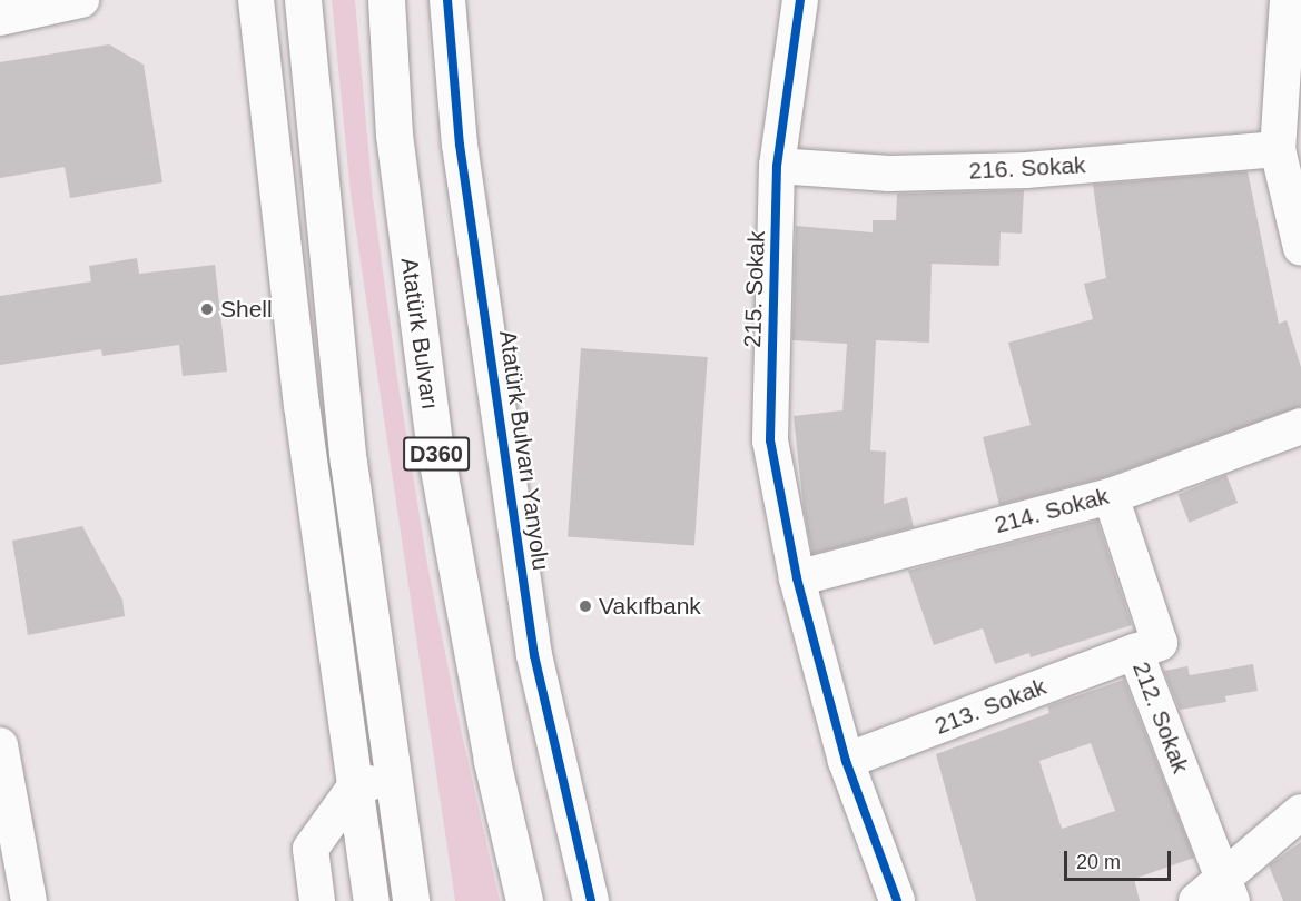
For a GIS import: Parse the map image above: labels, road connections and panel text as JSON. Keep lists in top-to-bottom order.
{
  "streets": {
    "highway": ["Atatürk Bulvarı", "D360"],
    "street": [
      "216. Sokak",
      "215. Sokak",
      "Atatürk Bulvarı Yanyolu",
      "214. Sokak",
      "213. Sokak",
      "212. Sokak"
    ]
  },
  "crossings": [
    ["216. Sokak", "215. Sokak"],
    ["215. Sokak", "214. Sokak"],
    ["215. Sokak", "213. Sokak"],
    ["214. Sokak", "212. Sokak"],
    ["213. Sokak", "212. Sokak"]
  ],
  "places": ["Shell", "Vakıfbank"],
  "scale_bar": "20 m"
}
